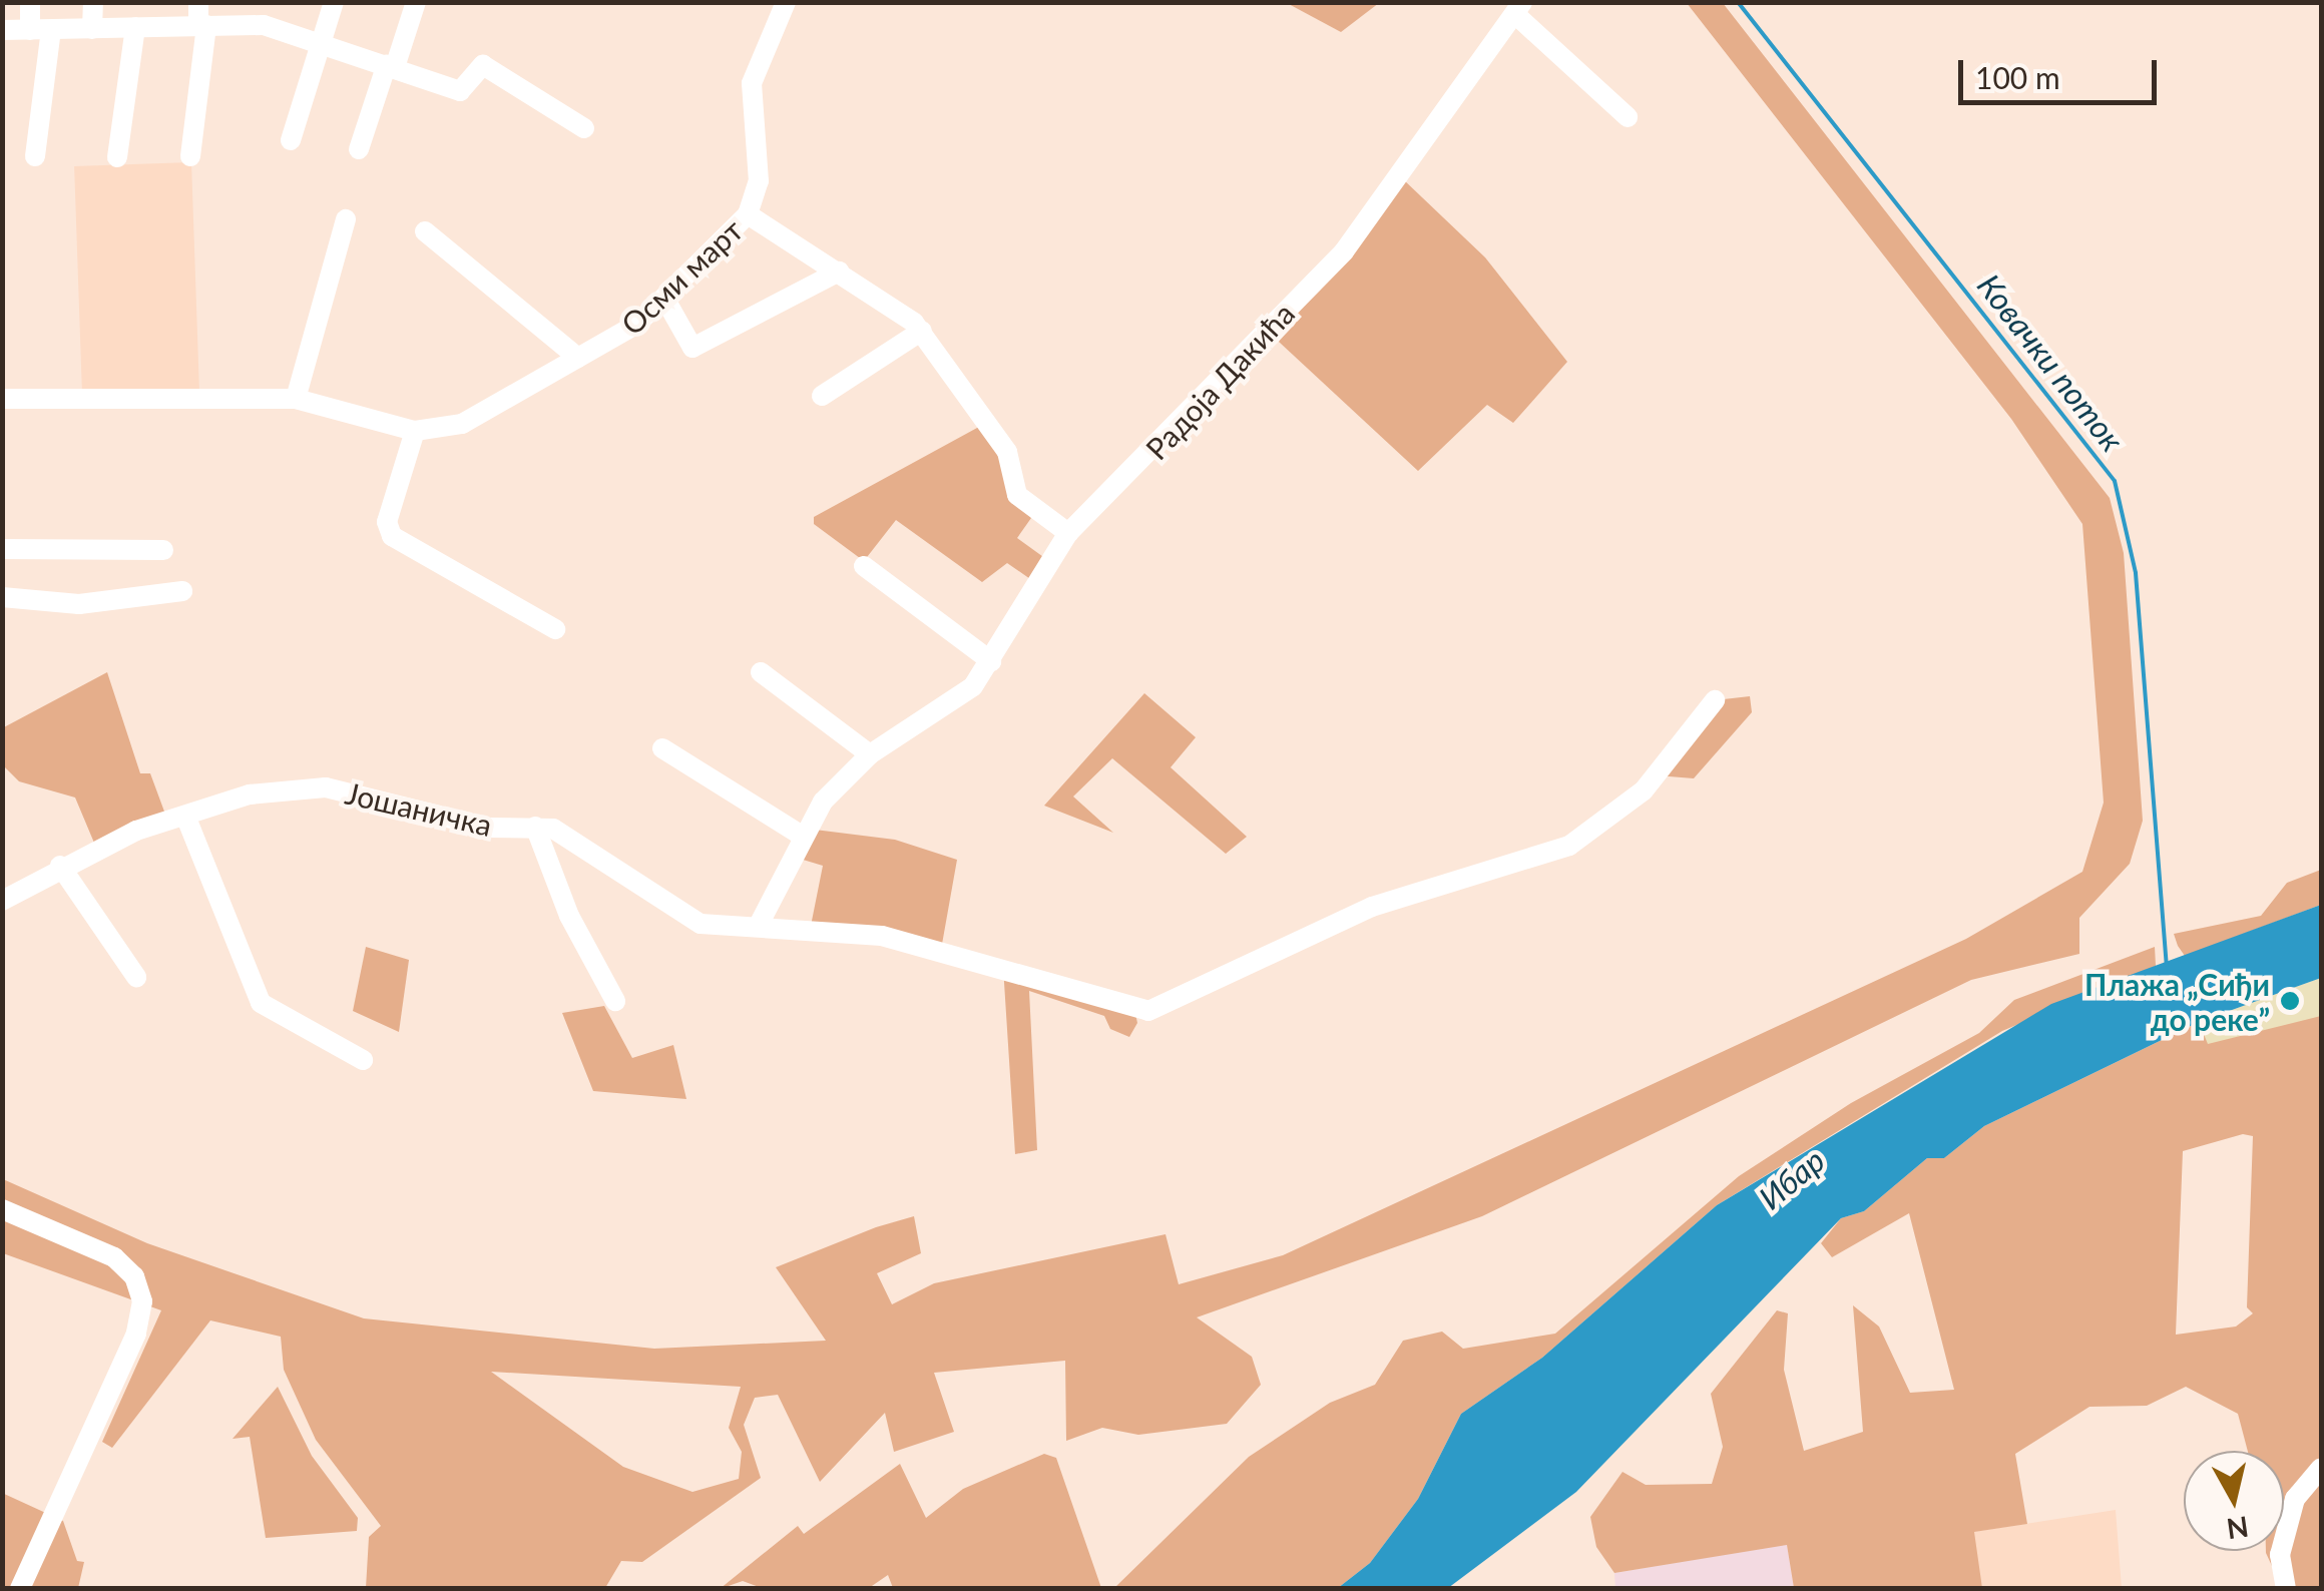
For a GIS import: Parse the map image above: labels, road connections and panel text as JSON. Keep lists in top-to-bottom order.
{
  "streets": {
    "street": ["Осми март", "Радоја Дакића", "Јошаничка"]
  },
  "water": ["Ковачки поток", "Ибар"],
  "places": ["Плажа „Сиђи до реке”"],
  "scale_bar": "100 m",
  "north": "bottom"
}
